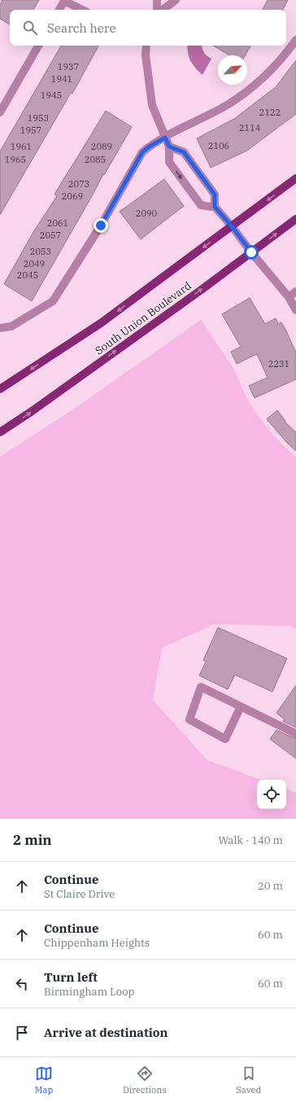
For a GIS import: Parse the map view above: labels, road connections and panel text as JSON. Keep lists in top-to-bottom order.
{
  "streets": {
    "main road": ["South Union Boulevard"]
  },
  "house_numbers": [
    "1937",
    "1941",
    "1945",
    "2122",
    "1953",
    "2114",
    "1957",
    "2106",
    "1961",
    "2089",
    "1965",
    "2085",
    "2073",
    "2069",
    "2090",
    "2061",
    "2057",
    "2053",
    "2049",
    "2045",
    "2231"
  ],
  "north": "top right",
  "page": {
    "search": "Search here",
    "heading": ["2 min", "Walk · 140 m"],
    "list": [
      ["Continue", "St Claire Drive", "20 m"],
      ["Continue", "Chippenham Heights", "60 m"],
      ["Turn left", "Birmingham Loop", "60 m"],
      "Arrive at destination"
    ],
    "nav": ["Map", "Directions", "Saved"]
  }
}
